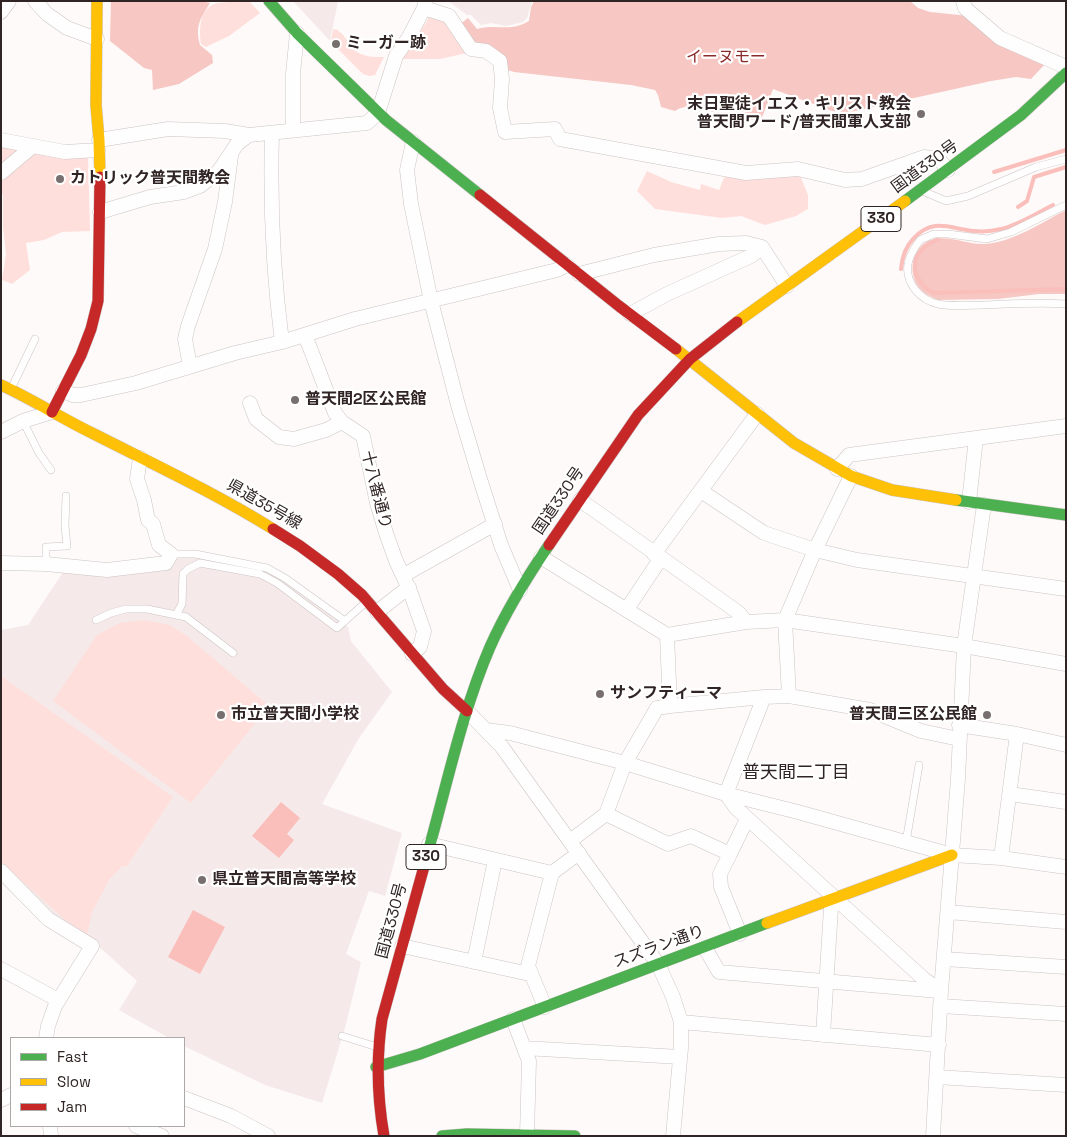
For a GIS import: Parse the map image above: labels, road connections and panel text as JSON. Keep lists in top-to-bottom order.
{
  "streets": {
    "main road": [
      "国道330号",
      "330",
      "県道35号線",
      "スズラン通り"
    ],
    "street": ["十八番通り"]
  },
  "crossings": [
    ["国道330号", "県道35号線"],
    ["国道330号", "スズラン通り"],
    ["十八番通り", "県道35号線"]
  ],
  "districts": ["普天間二丁目"],
  "parks": ["イーヌモー"],
  "places": [
    "ミーガー跡",
    "末日聖徒イエス・キリスト教会 普天間ワード/普天間軍人支部",
    "カトリック普天間教会",
    "普天間2区公民館",
    "サンフティーマ",
    "市立普天間小学校",
    "普天間三区公民館",
    "県立普天間高等学校"
  ],
  "legend": ["Fast", "Slow", "Jam"]
}
